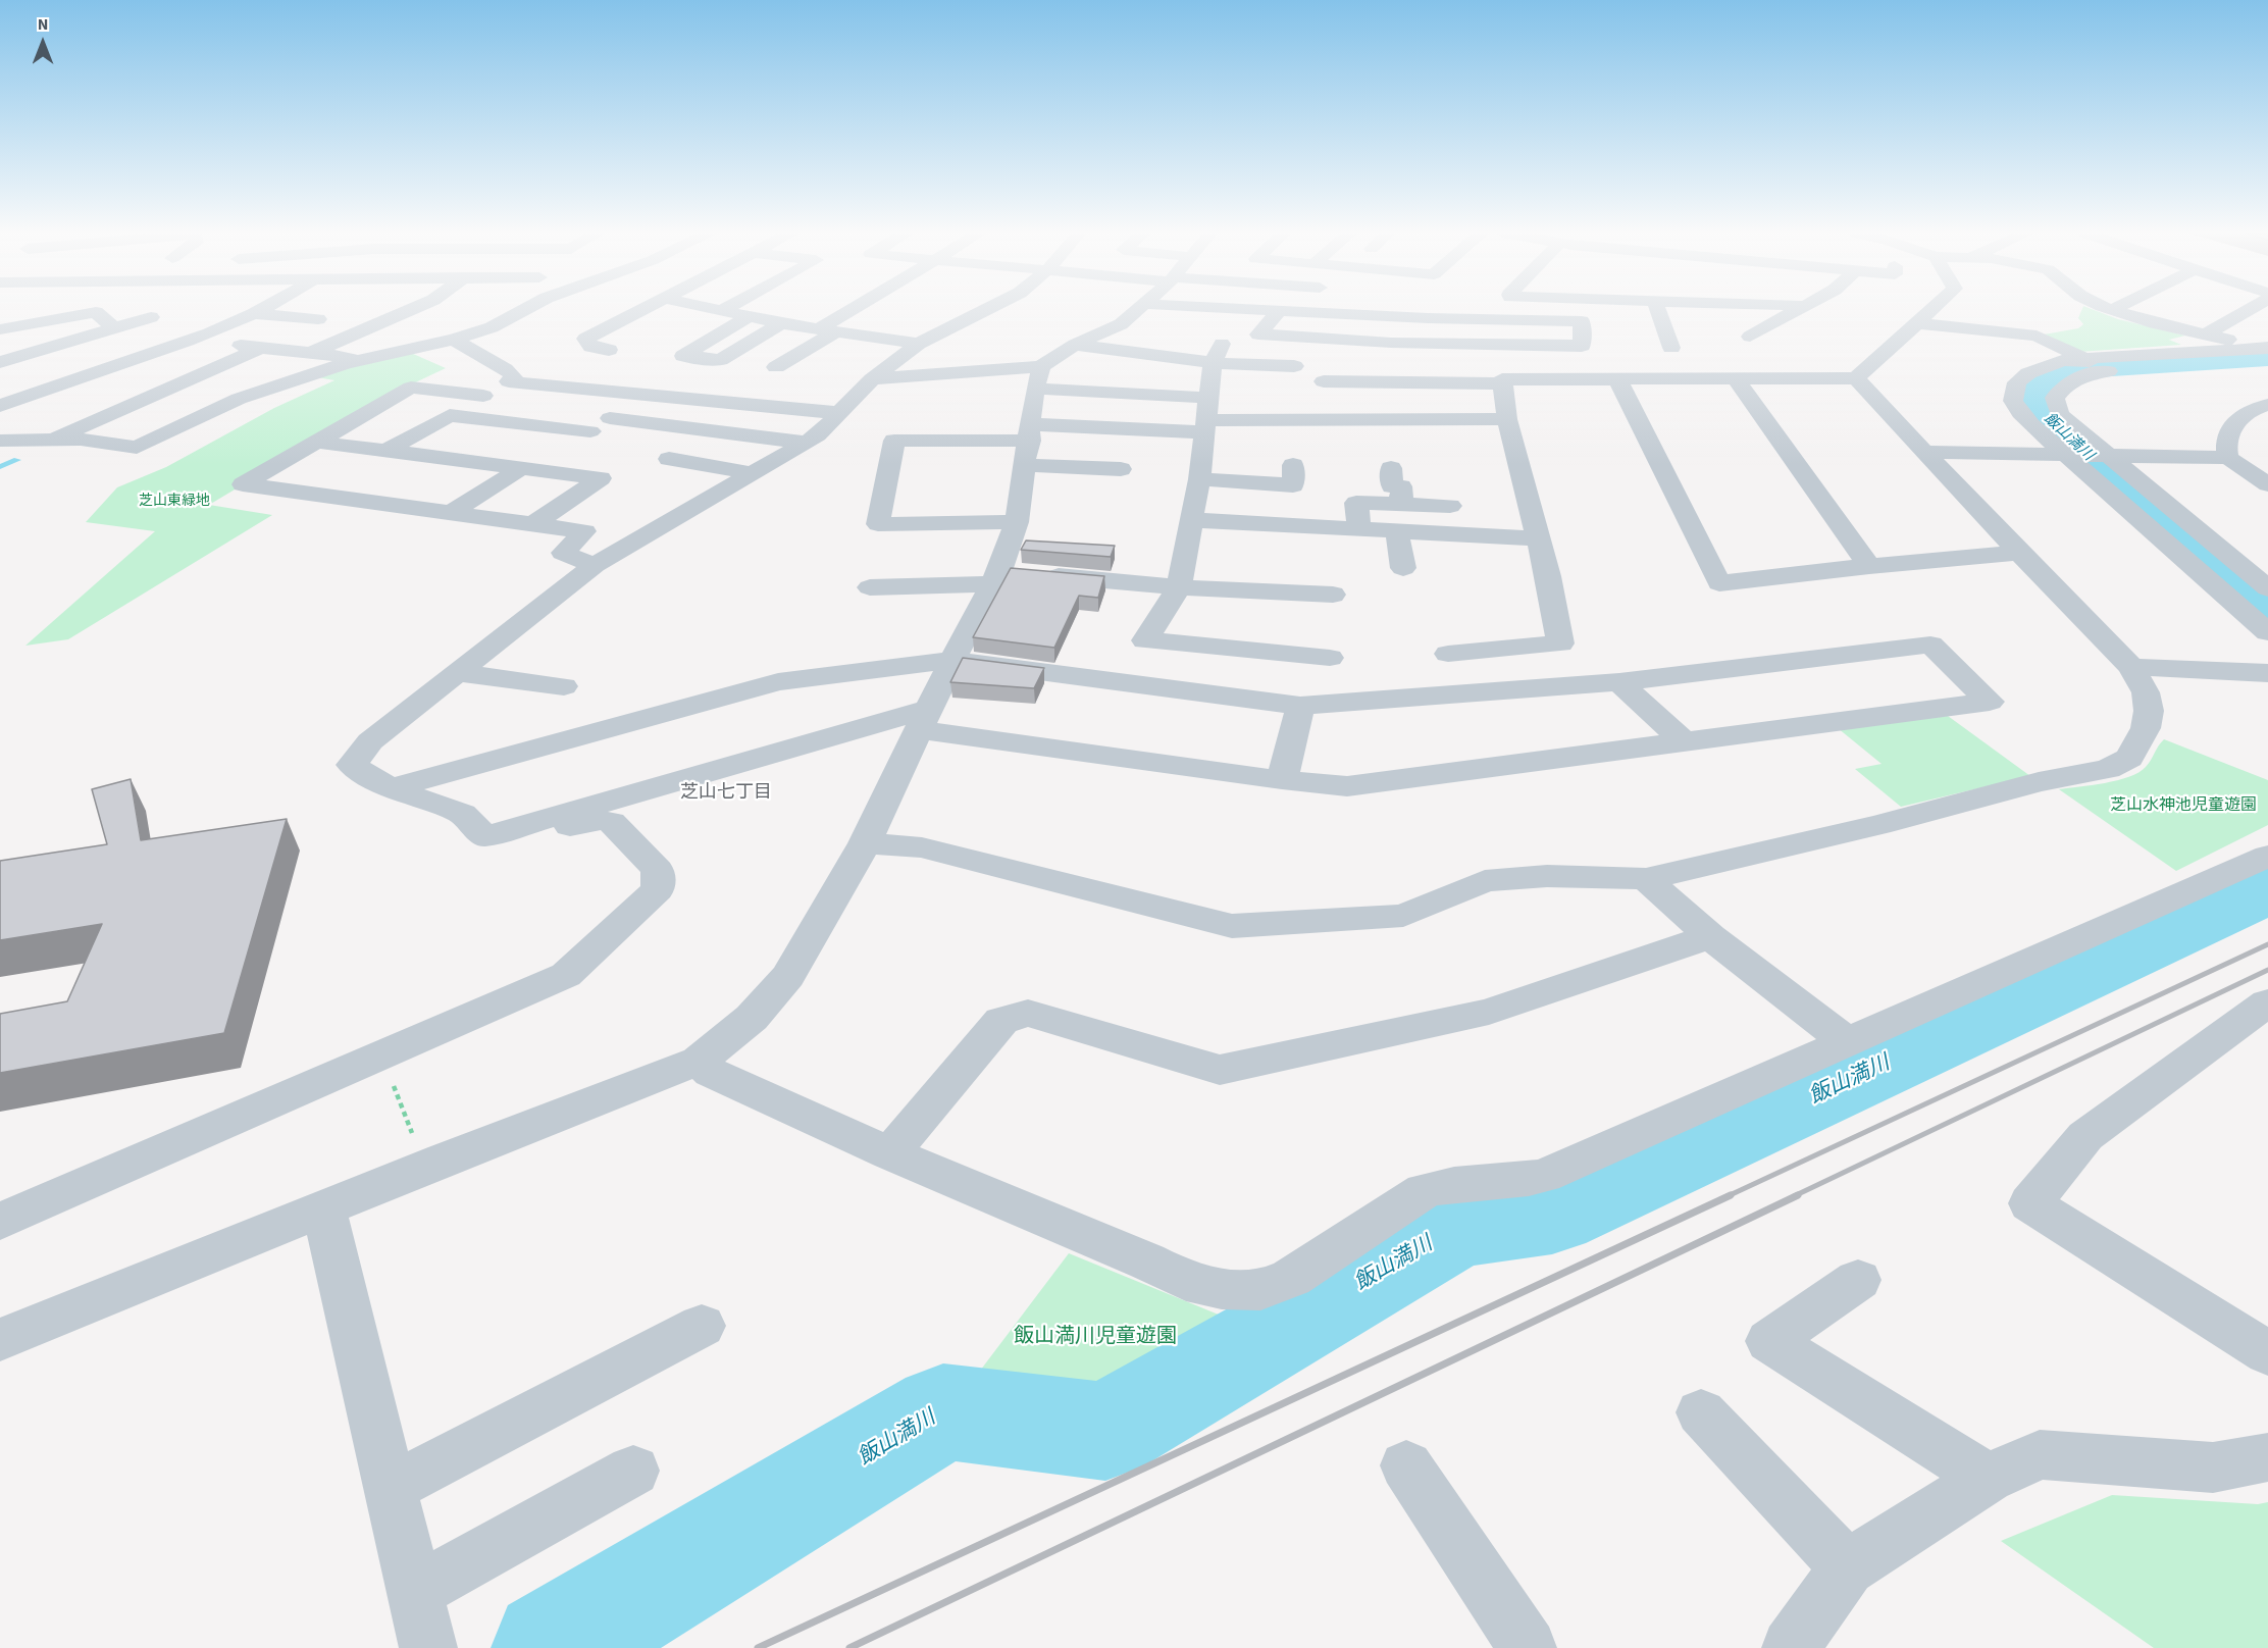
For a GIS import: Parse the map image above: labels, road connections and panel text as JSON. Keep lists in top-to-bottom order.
{
  "districts": ["芝山七丁目"],
  "water": ["飯山満川"],
  "parks": ["芝山東緑地", "芝山水神池児童遊園", "飯山満川児童遊園"],
  "north": "top"
}
